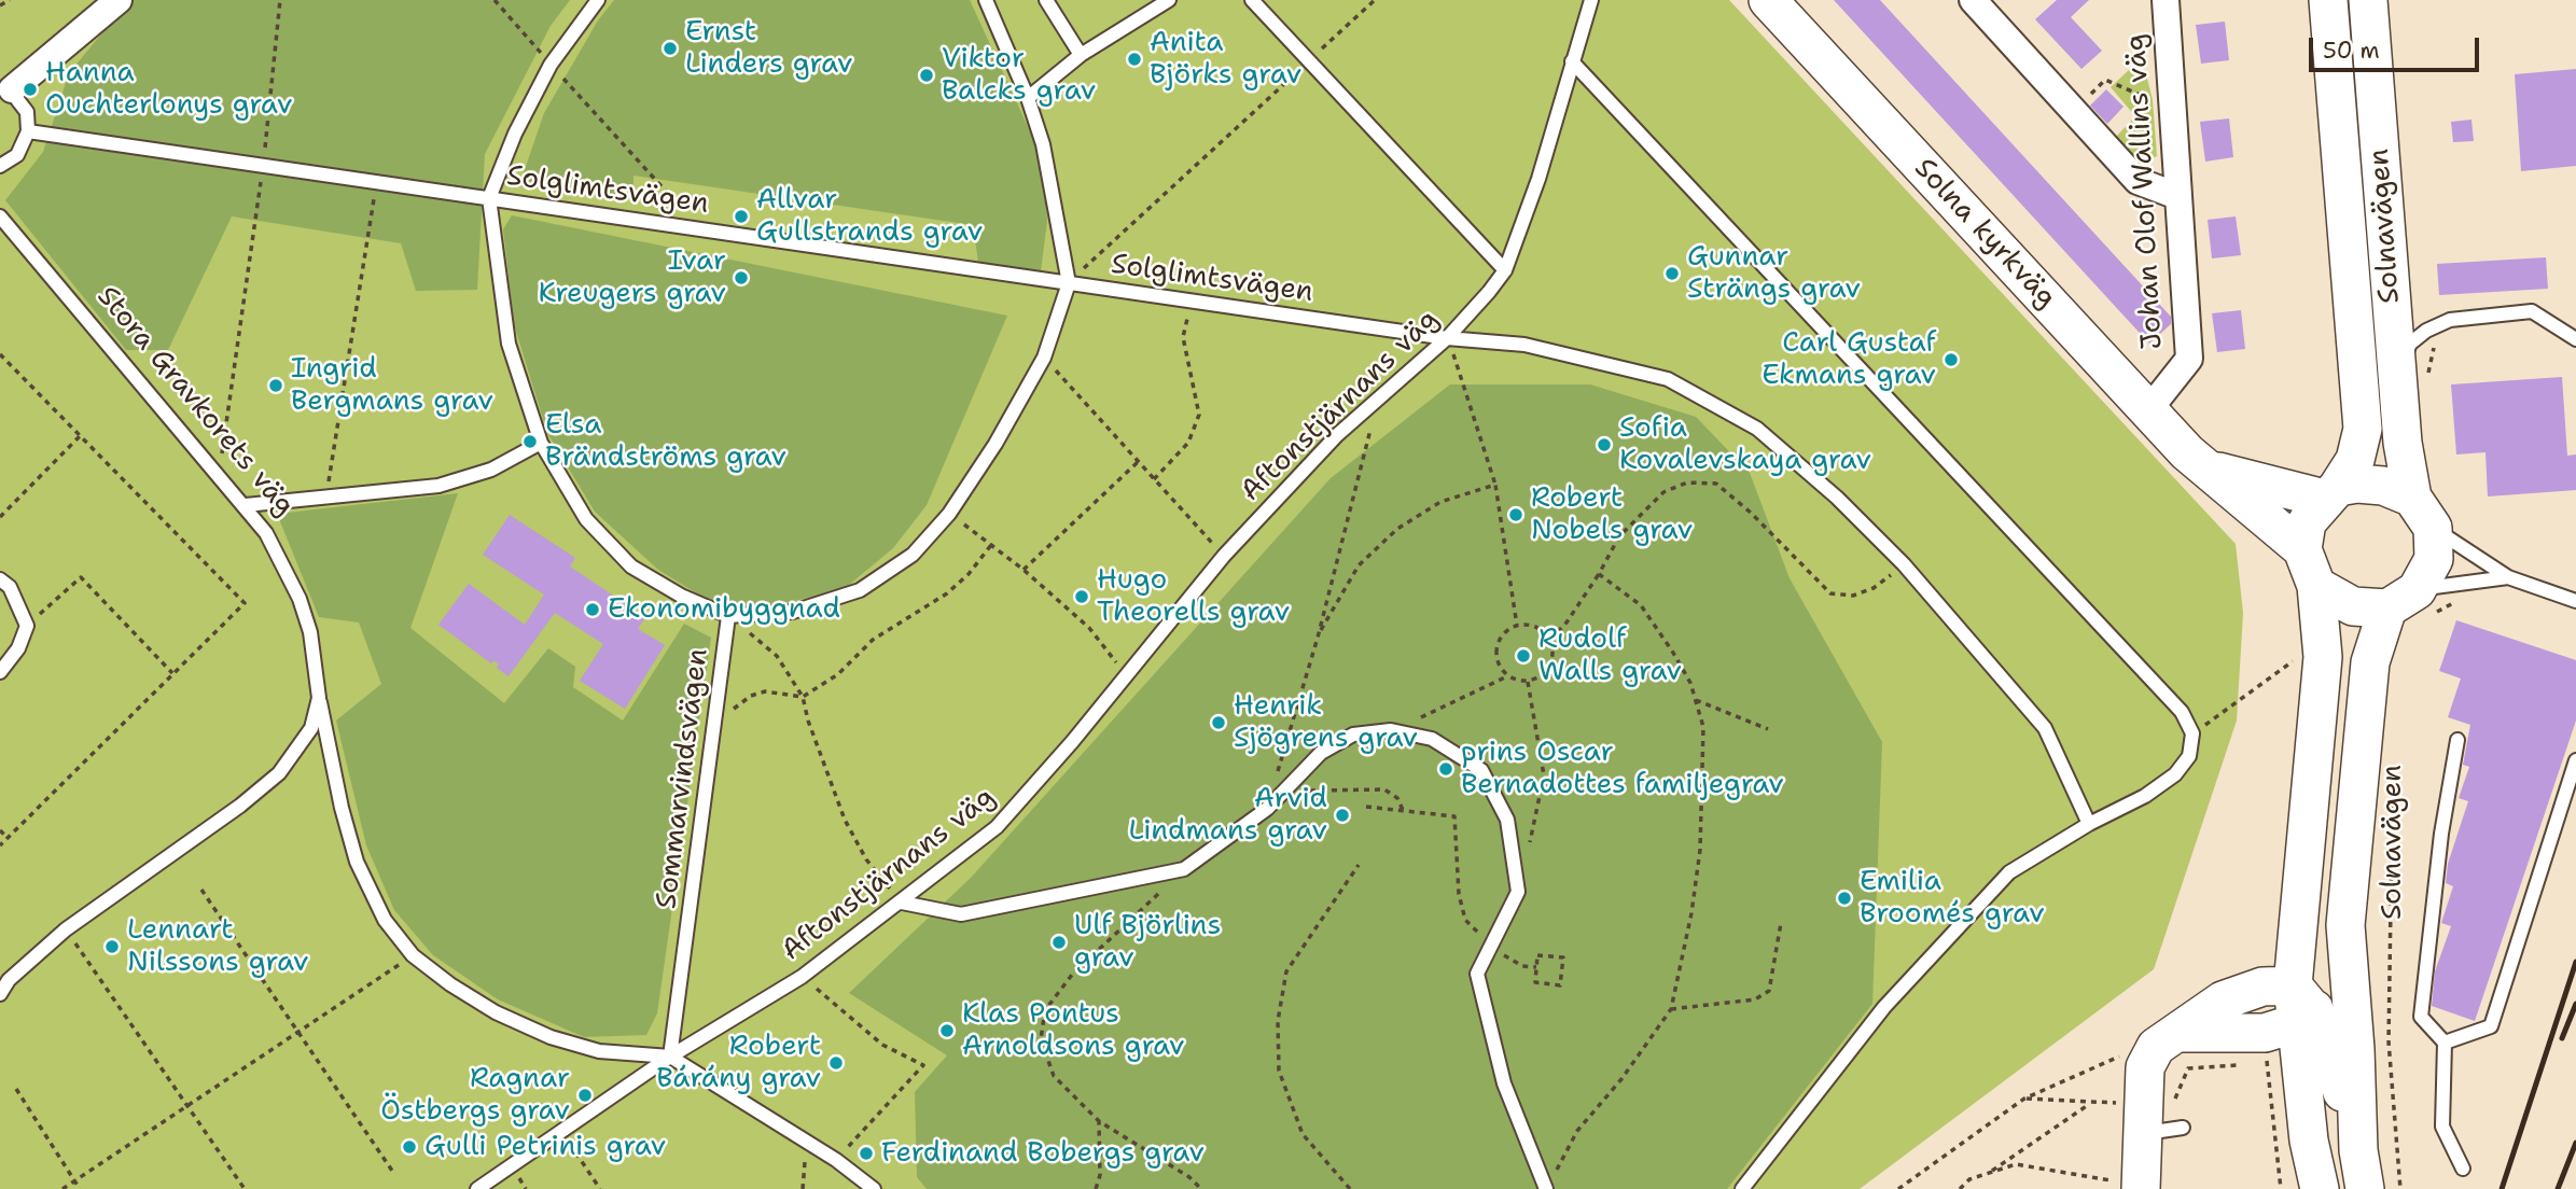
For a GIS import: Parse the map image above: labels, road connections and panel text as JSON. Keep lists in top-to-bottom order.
{
  "streets": {
    "main road": ["Solnavägen", "Solna kyrkväg"],
    "street": ["Johan Olof Wallins väg"],
    "lane": [
      "Solglimtsvägen",
      "Stora Gravkorets väg",
      "Aftonstjärnans väg",
      "Sommarvindsvägen"
    ]
  },
  "crossings": [
    ["Solglimtsvägen", "Aftonstjärnans väg"],
    ["Solglimtsvägen", "Sommarvindsvägen"],
    ["Johan Olof Wallins väg", "Solna kyrkväg"],
    ["Solnavägen", "Solna kyrkväg"],
    ["Aftonstjärnans väg", "Sommarvindsvägen"]
  ],
  "places": [
    "Ernst Linders grav",
    "Anita Björks grav",
    "Viktor Balcks grav",
    "Hanna Ouchterlonys grav",
    "Allvar Gullstrands grav",
    "Gunnar Strängs grav",
    "Ivar Kreugers grav",
    "Carl Gustaf Ekmans grav",
    "Ingrid Bergmans grav",
    "Elsa Brändströms grav",
    "Sofia Kovalevskaya grav",
    "Robert Nobels grav",
    "Hugo Theorells grav",
    "Ekonomibyggnad",
    "Rudolf Walls grav",
    "Henrik Sjögrens grav",
    "prins Oscar Bernadottes familjegrav",
    "Arvid Lindmans grav",
    "Emilia Broomés grav",
    "Ulf Björlins grav",
    "Lennart Nilssons grav",
    "Klas Pontus Arnoldsons grav",
    "Robert Bárány grav",
    "Ragnar Östbergs grav",
    "Gulli Petrinis grav",
    "Ferdinand Bobergs grav"
  ],
  "scale_bar": "50 m"
}
